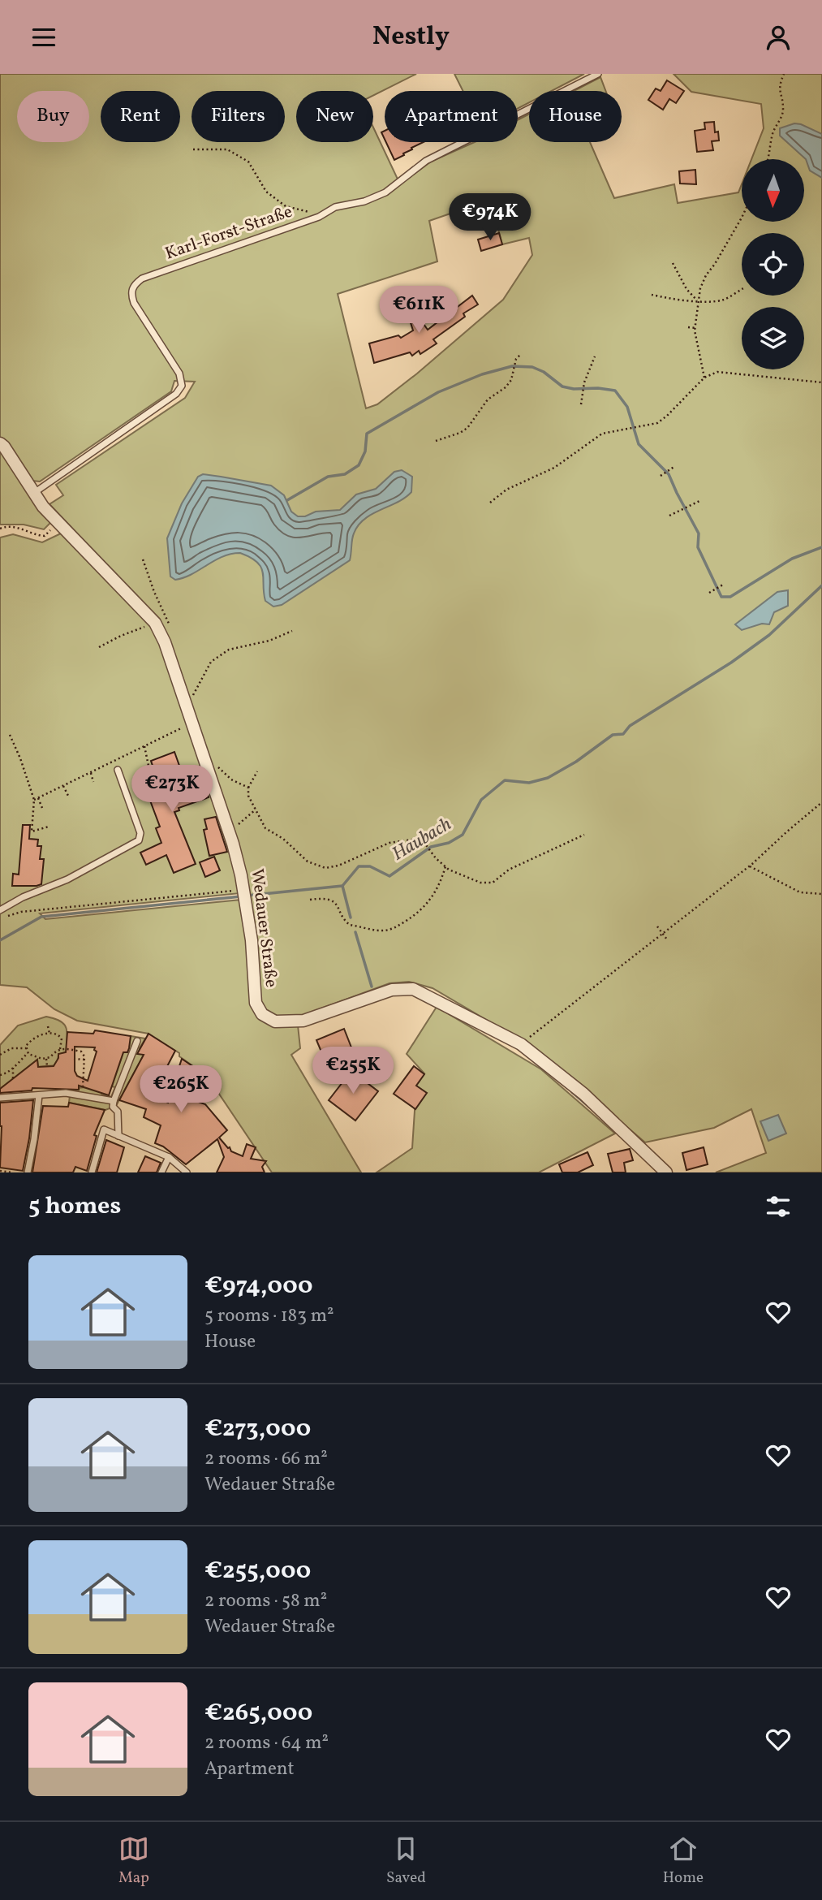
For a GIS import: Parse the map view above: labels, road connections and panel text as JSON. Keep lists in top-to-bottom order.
{
  "streets": {
    "street": ["Wedauer Straße"],
    "lane": ["Karl-Forst-Straße"]
  },
  "crossings": [
    ["Karl-Forst-Straße", "Wedauer Straße"]
  ],
  "water": ["Haubach"],
  "north": "bottom",
  "page": {
    "header": "Nestly",
    "chip": [
      "Buy",
      "Rent",
      "Filters",
      "New",
      "Apartment",
      "House"
    ],
    "price": [
      "€974K",
      "€611K",
      "€273K",
      "€255K",
      "€265K"
    ],
    "heading": "5 homes",
    "list": [
      {
        "name": "€974,000",
        "note": "5 rooms · 183 m² · House"
      },
      {
        "name": "€273,000",
        "note": "2 rooms · 66 m² · Wedauer Straße"
      },
      {
        "name": "€255,000",
        "note": "2 rooms · 58 m² · Wedauer Straße"
      },
      {
        "name": "€265,000",
        "note": "2 rooms · 64 m² · Apartment"
      }
    ],
    "tabs": ["Map", "Saved", "Home"]
  }
}
